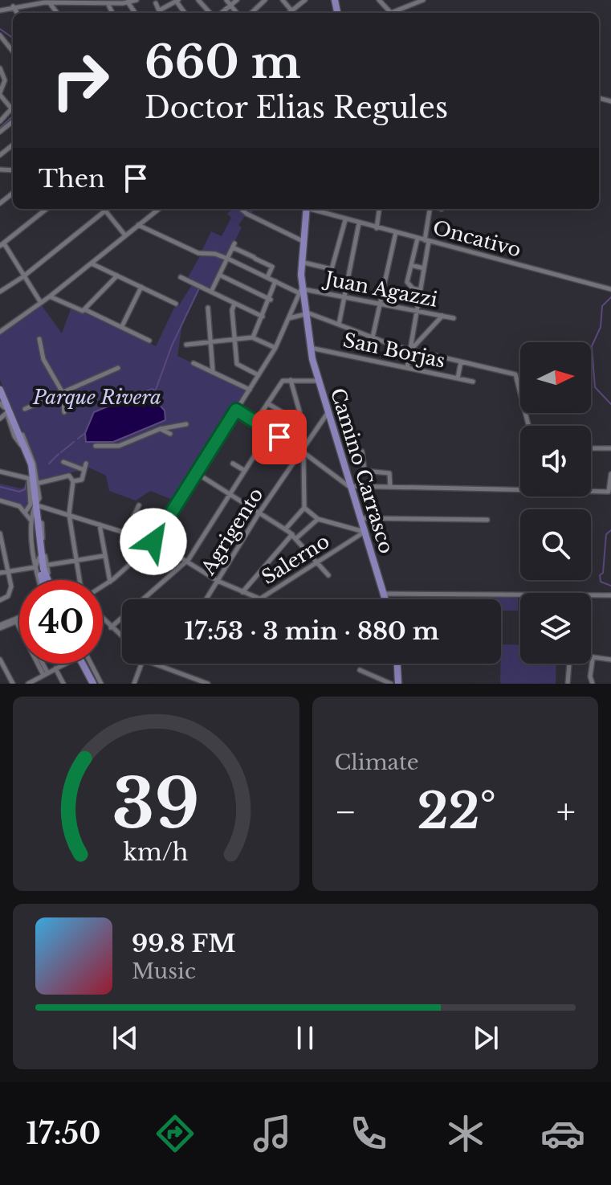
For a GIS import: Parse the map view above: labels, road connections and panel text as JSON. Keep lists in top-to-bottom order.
{
  "streets": {
    "main road": ["Camino Carrasco"],
    "street": [
      "Oncativo",
      "Juan Agazzi",
      "San Borjas",
      "Agrigento",
      "Salerno"
    ]
  },
  "crossings": [
    ["Juan Agazzi", "Camino Carrasco"],
    ["San Borjas", "Camino Carrasco"],
    ["Camino Carrasco", "Agrigento"],
    ["Camino Carrasco", "Salerno"]
  ],
  "parks": ["Parque Rivera"],
  "north": "right",
  "page": {
    "turn": ["660 m", "Doctor Elias Regules"],
    "then": "Then",
    "limit": "40",
    "trip": "17:53 · 3 min · 880 m",
    "tile": "Climate",
    "heat": ["−", "22°", "+"],
    "song": ["99.8 FM", "Music"],
    "tabs": "17:50",
    "gauge": ["39", "km/h"]
  }
}
